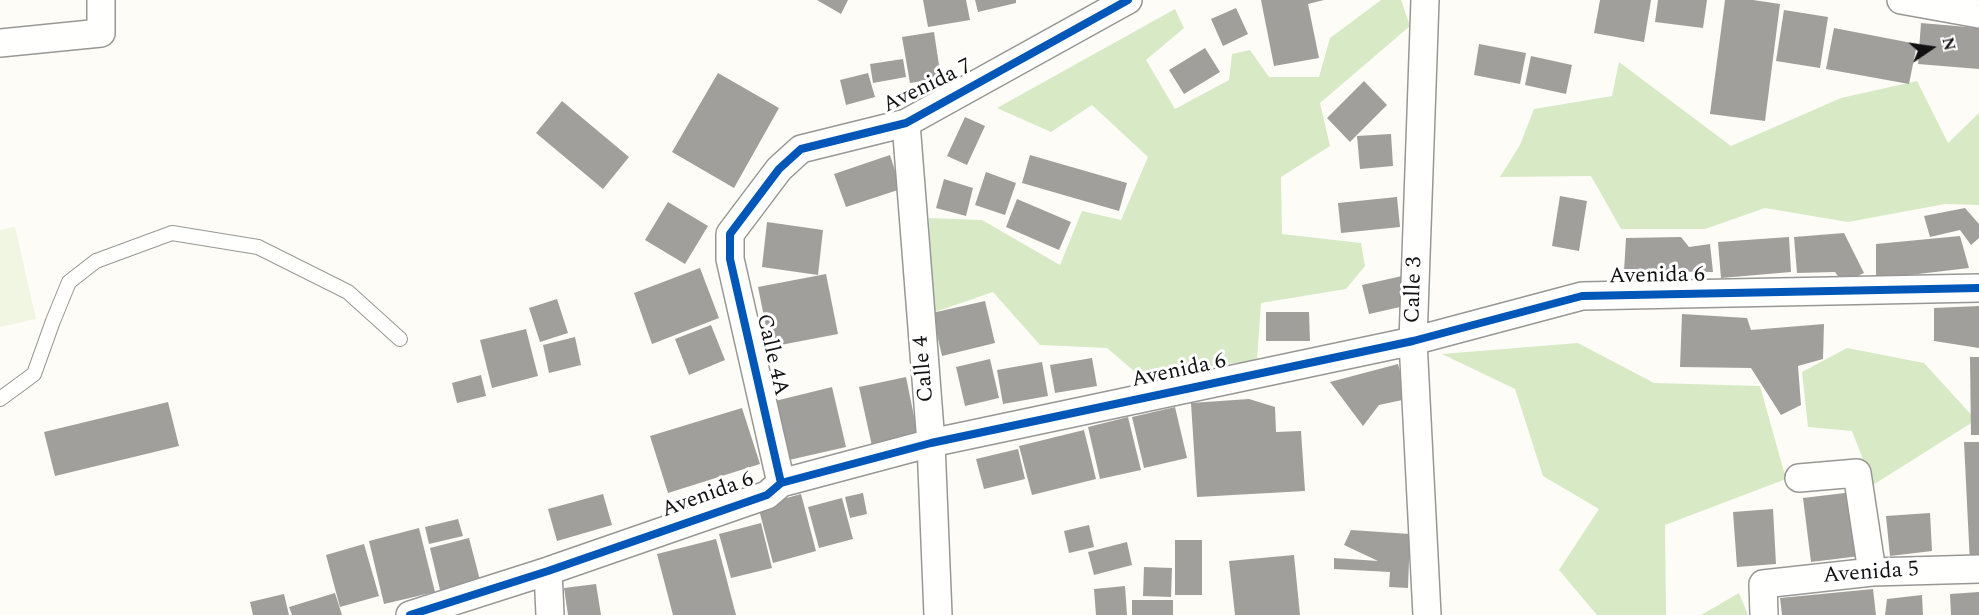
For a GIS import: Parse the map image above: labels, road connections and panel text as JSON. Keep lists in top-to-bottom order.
{
  "streets": {
    "street": [
      "Avenida 7",
      "Avenida 6",
      "Calle 3",
      "Calle 4A",
      "Calle 4",
      "Avenida 5"
    ]
  },
  "crossings": [
    ["Avenida 7", "Calle 4A"],
    ["Avenida 7", "Calle 4"],
    ["Avenida 6", "Calle 3"],
    ["Avenida 6", "Calle 4A"],
    ["Avenida 6", "Calle 4"]
  ],
  "north": "right"
}
